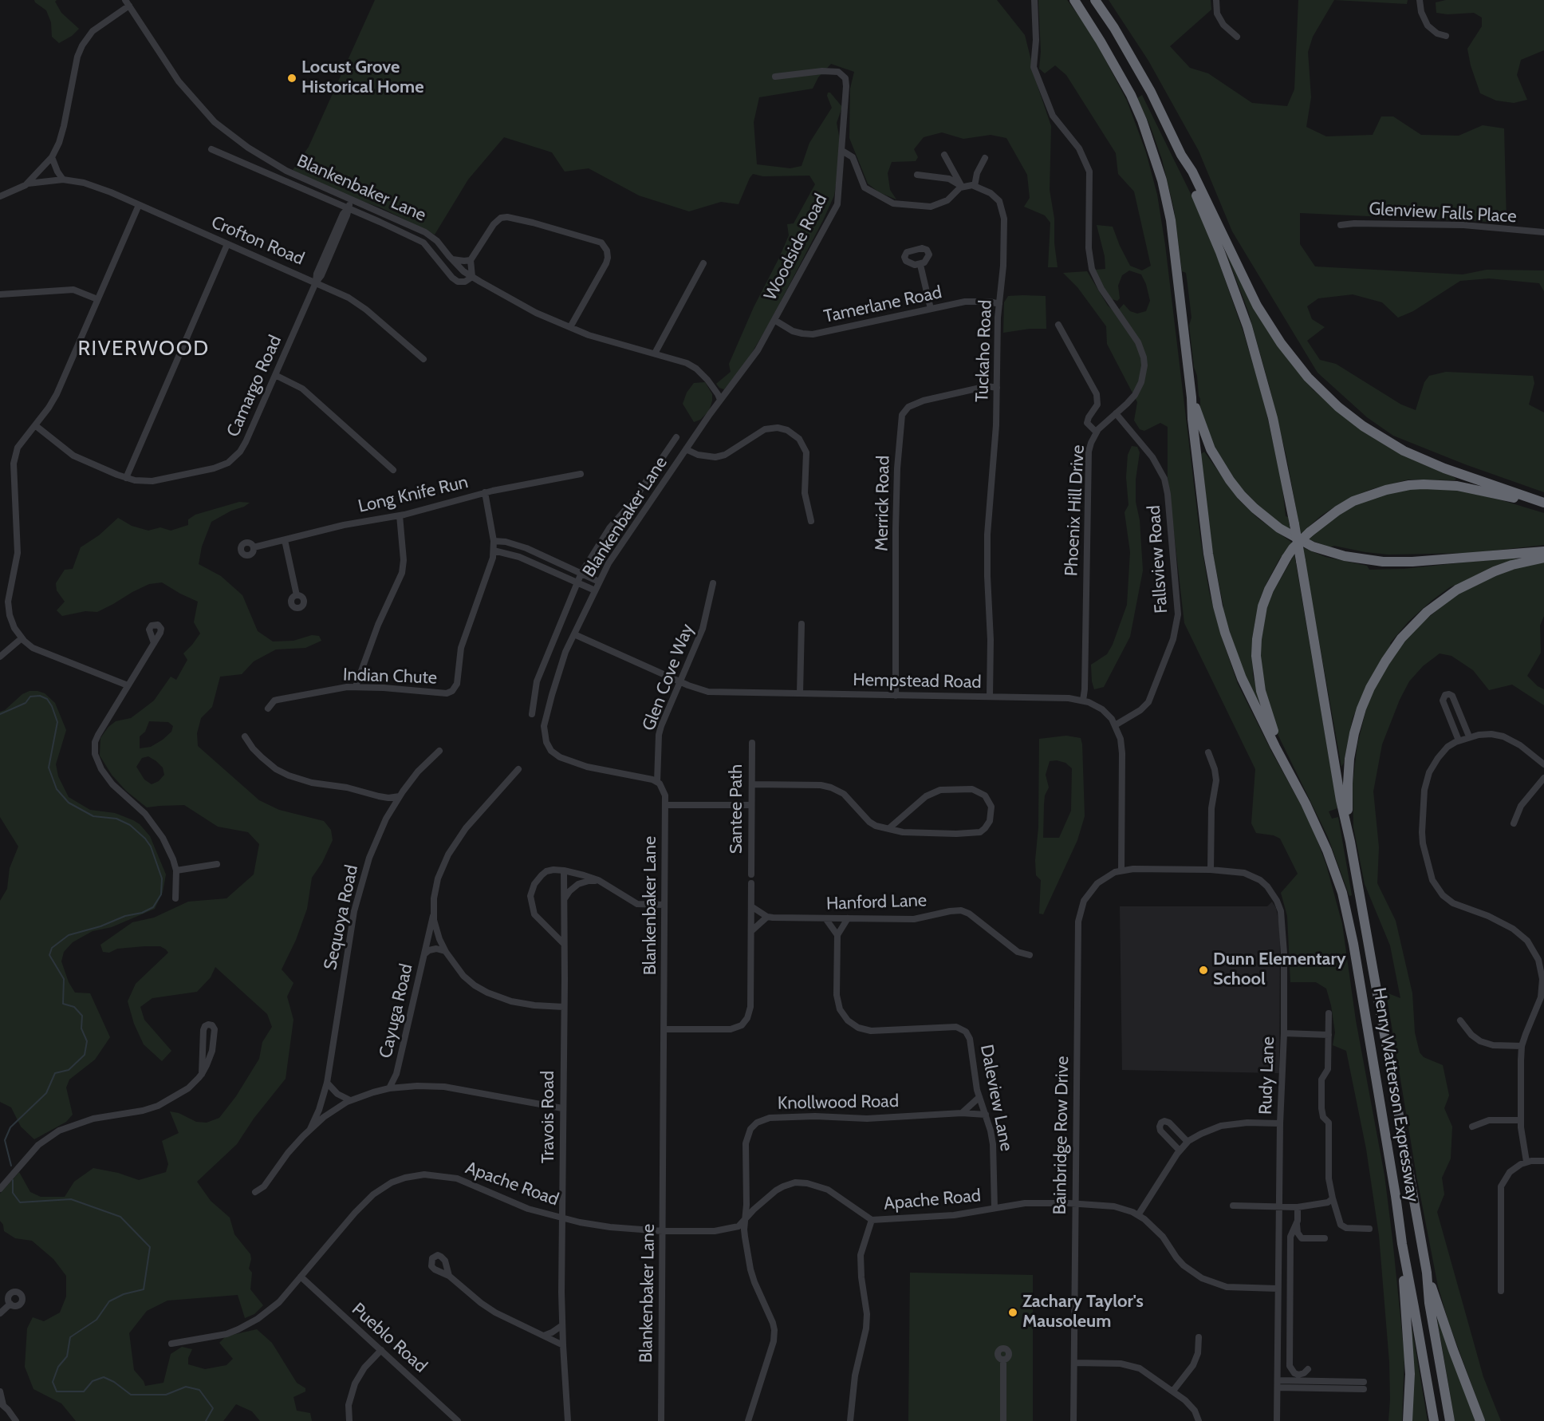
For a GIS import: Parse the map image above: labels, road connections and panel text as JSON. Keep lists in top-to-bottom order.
{
  "streets": {
    "highway": ["Henry Watterson Expressway"],
    "street": [
      "Blankenbaker Lane",
      "Glenview Falls Place",
      "Crofton Road",
      "Woodside Road",
      "Tamerlane Road",
      "Tuckaho Road",
      "Camargo Road",
      "Long Knife Run",
      "Merrick Road",
      "Phoenix Hill Drive",
      "Fallsview Road",
      "Indian Chute",
      "Glen Cove Way",
      "Hempstead Road",
      "Santee Path",
      "Hanford Lane",
      "Sequoya Road",
      "Cayuga Road",
      "Rudy Lane",
      "Daleview Lane",
      "Knollwood Road",
      "Travois Road",
      "Bainbridge Row Drive",
      "Apache Road",
      "Pueblo Road"
    ]
  },
  "crossings": [
    ["Blankenbaker Lane", "Woodside Road"],
    ["Blankenbaker Lane", "Camargo Road"],
    ["Blankenbaker Lane", "Glen Cove Way"],
    ["Blankenbaker Lane", "Hempstead Road"],
    ["Blankenbaker Lane", "Apache Road"],
    ["Crofton Road", "Camargo Road"],
    ["Woodside Road", "Tamerlane Road"],
    ["Tamerlane Road", "Tuckaho Road"],
    ["Tuckaho Road", "Merrick Road"],
    ["Tuckaho Road", "Hempstead Road"],
    ["Long Knife Run", "Indian Chute"],
    ["Merrick Road", "Hempstead Road"],
    ["Phoenix Hill Drive", "Fallsview Road"],
    ["Phoenix Hill Drive", "Hempstead Road"],
    ["Fallsview Road", "Hempstead Road"],
    ["Glen Cove Way", "Hempstead Road"],
    ["Hempstead Road", "Rudy Lane"],
    ["Hempstead Road", "Bainbridge Row Drive"],
    ["Rudy Lane", "Bainbridge Row Drive"],
    ["Rudy Lane", "Apache Road"],
    ["Daleview Lane", "Knollwood Road"],
    ["Daleview Lane", "Apache Road"],
    ["Knollwood Road", "Apache Road"],
    ["Travois Road", "Apache Road"],
    ["Bainbridge Row Drive", "Apache Road"],
    ["Apache Road", "Pueblo Road"]
  ],
  "districts": ["RIVERWOOD"],
  "places": ["Locust Grove Historical Home", "Dunn Elementary School", "Zachary Taylor's Mausoleum"]
}
